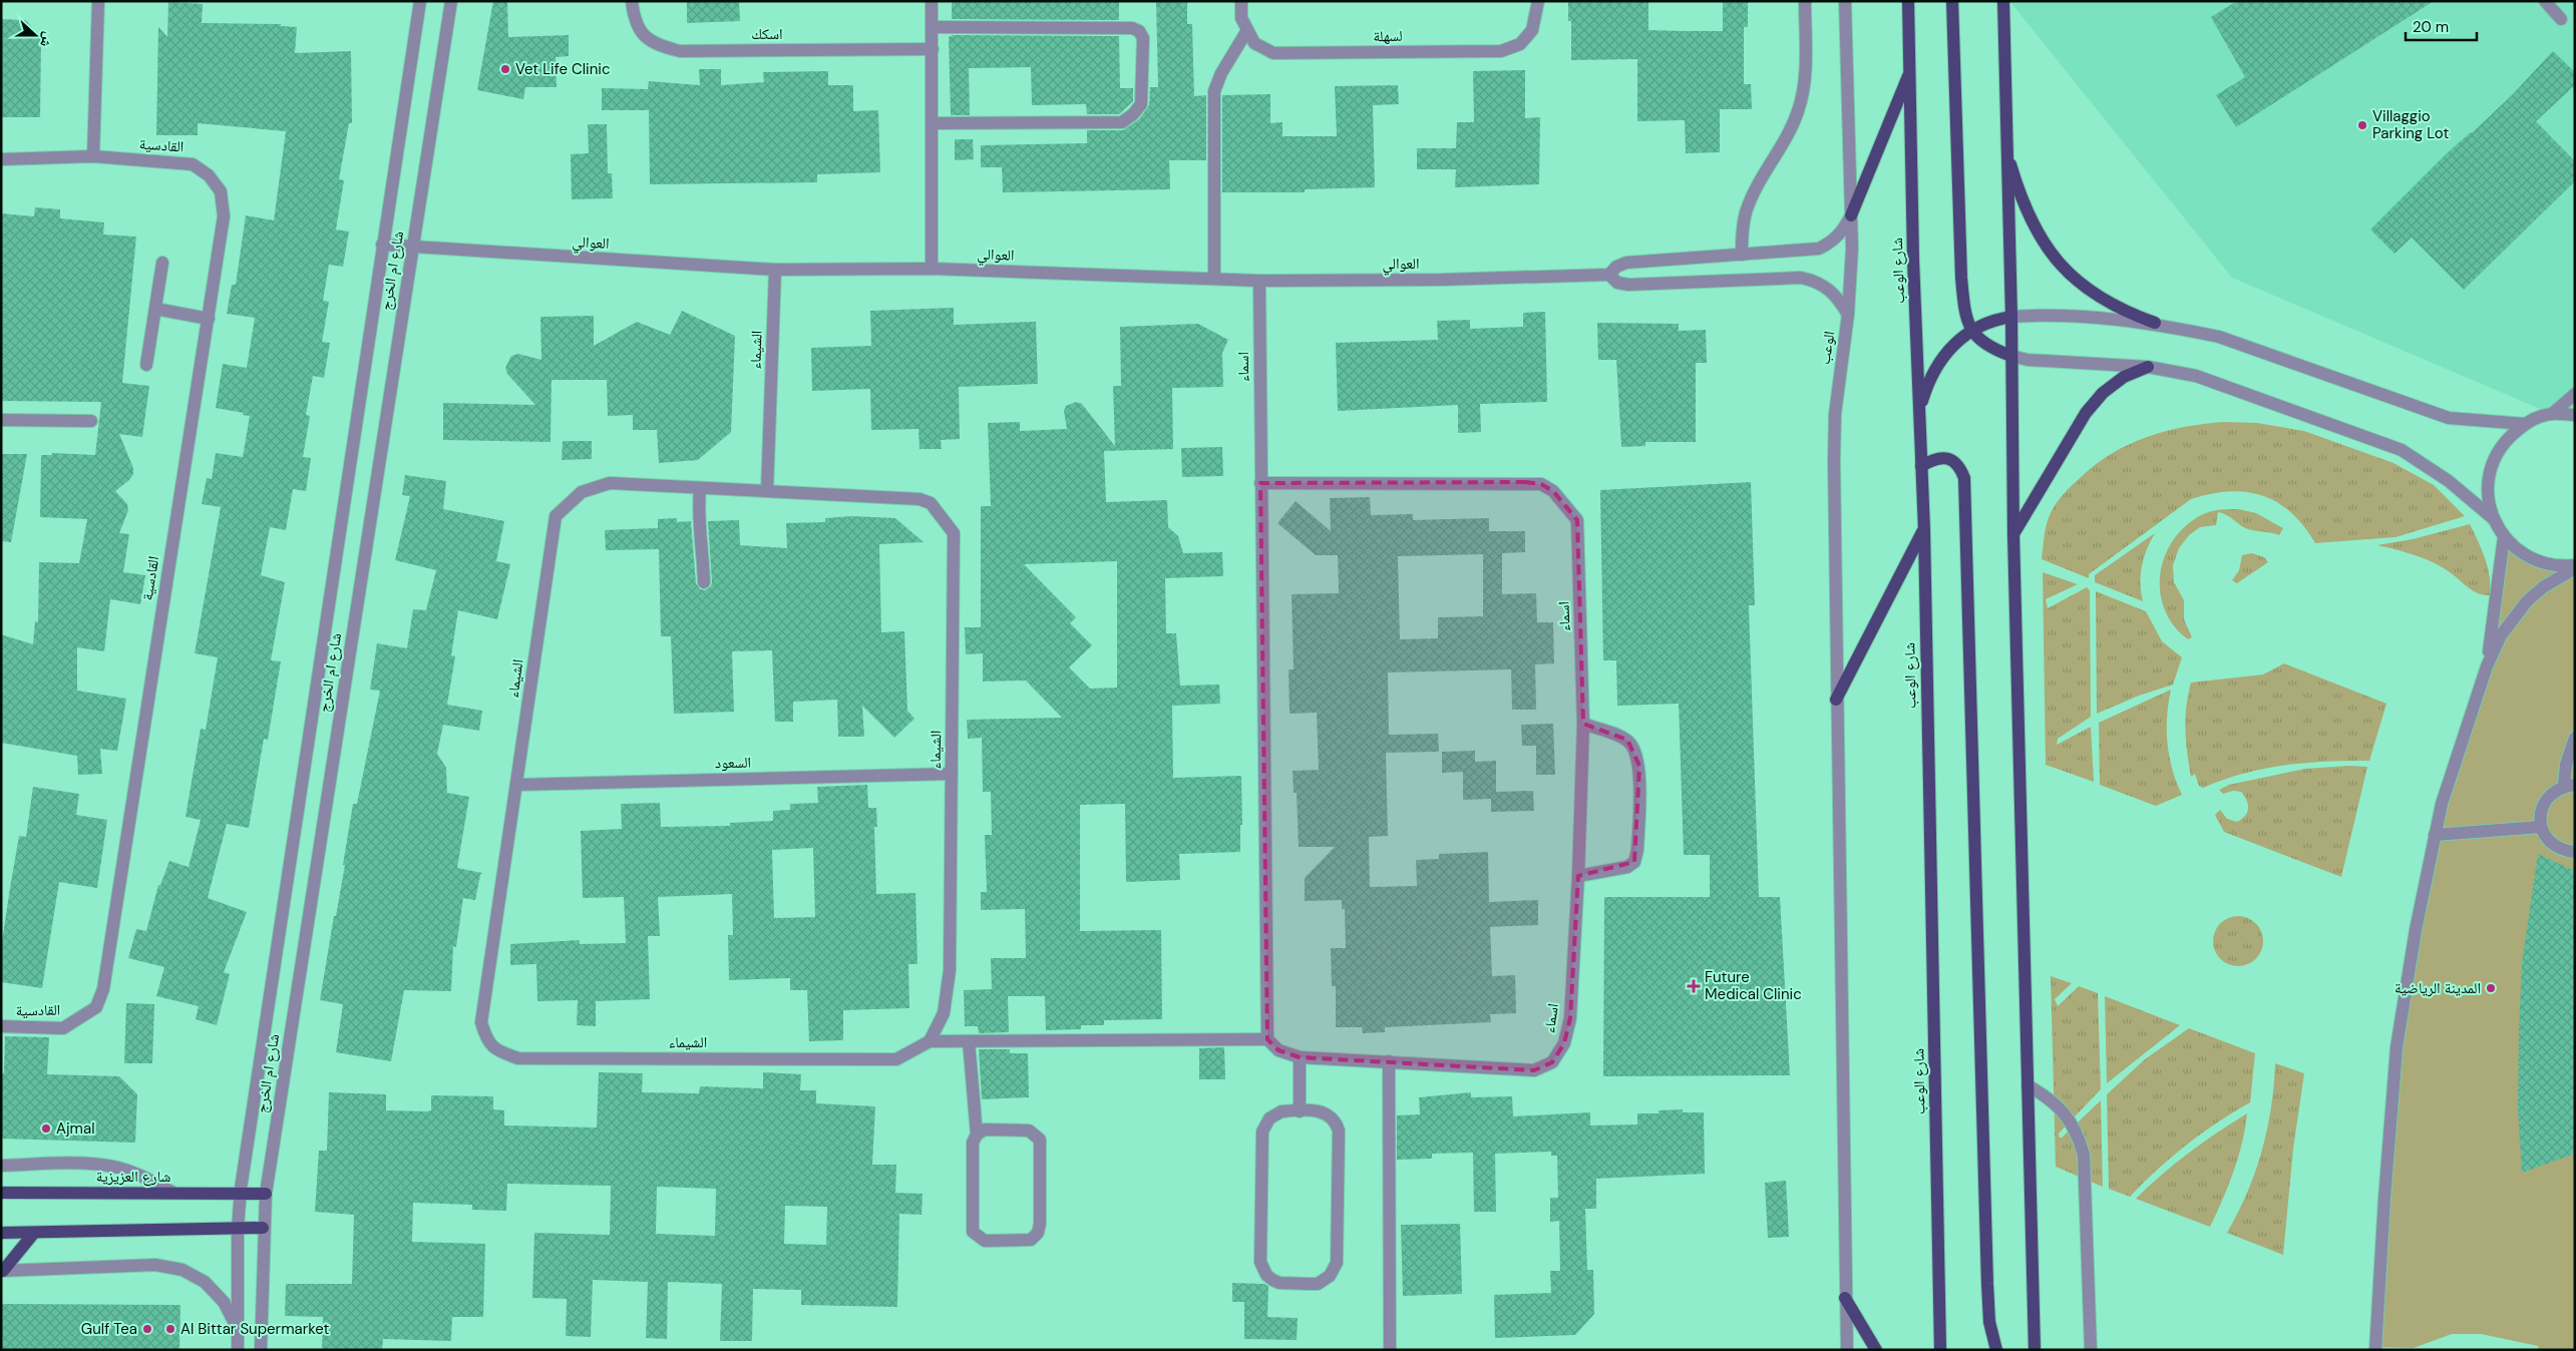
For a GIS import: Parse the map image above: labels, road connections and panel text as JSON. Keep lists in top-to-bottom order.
{
  "streets": {
    "main road": ["شارع الوعب", "شارع العزيزية"],
    "street": [
      "اسكك",
      "لسهلة",
      "القادسية",
      "العوالي",
      "شارع ام الخرج",
      "الوعب",
      "الشيماء",
      "اسماء",
      "السعود"
    ]
  },
  "crossings": [
    ["العوالي", "شارع ام الخرج"],
    ["العوالي", "الوعب"],
    ["العوالي", "الشيماء"],
    ["العوالي", "اسماء"],
    ["شارع ام الخرج", "شارع العزيزية"],
    ["الشيماء", "السعود"]
  ],
  "places": {
    "other": [
      "Vet Life Clinic",
      "Villaggio Parking Lot",
      "المدينة الرياضية",
      "Ajmal",
      "Gulf Tea",
      "Al Bittar Supermarket"
    ],
    "health": ["Future Medical Clinic"]
  },
  "scale_bar": "20 m",
  "north": "right"
}
